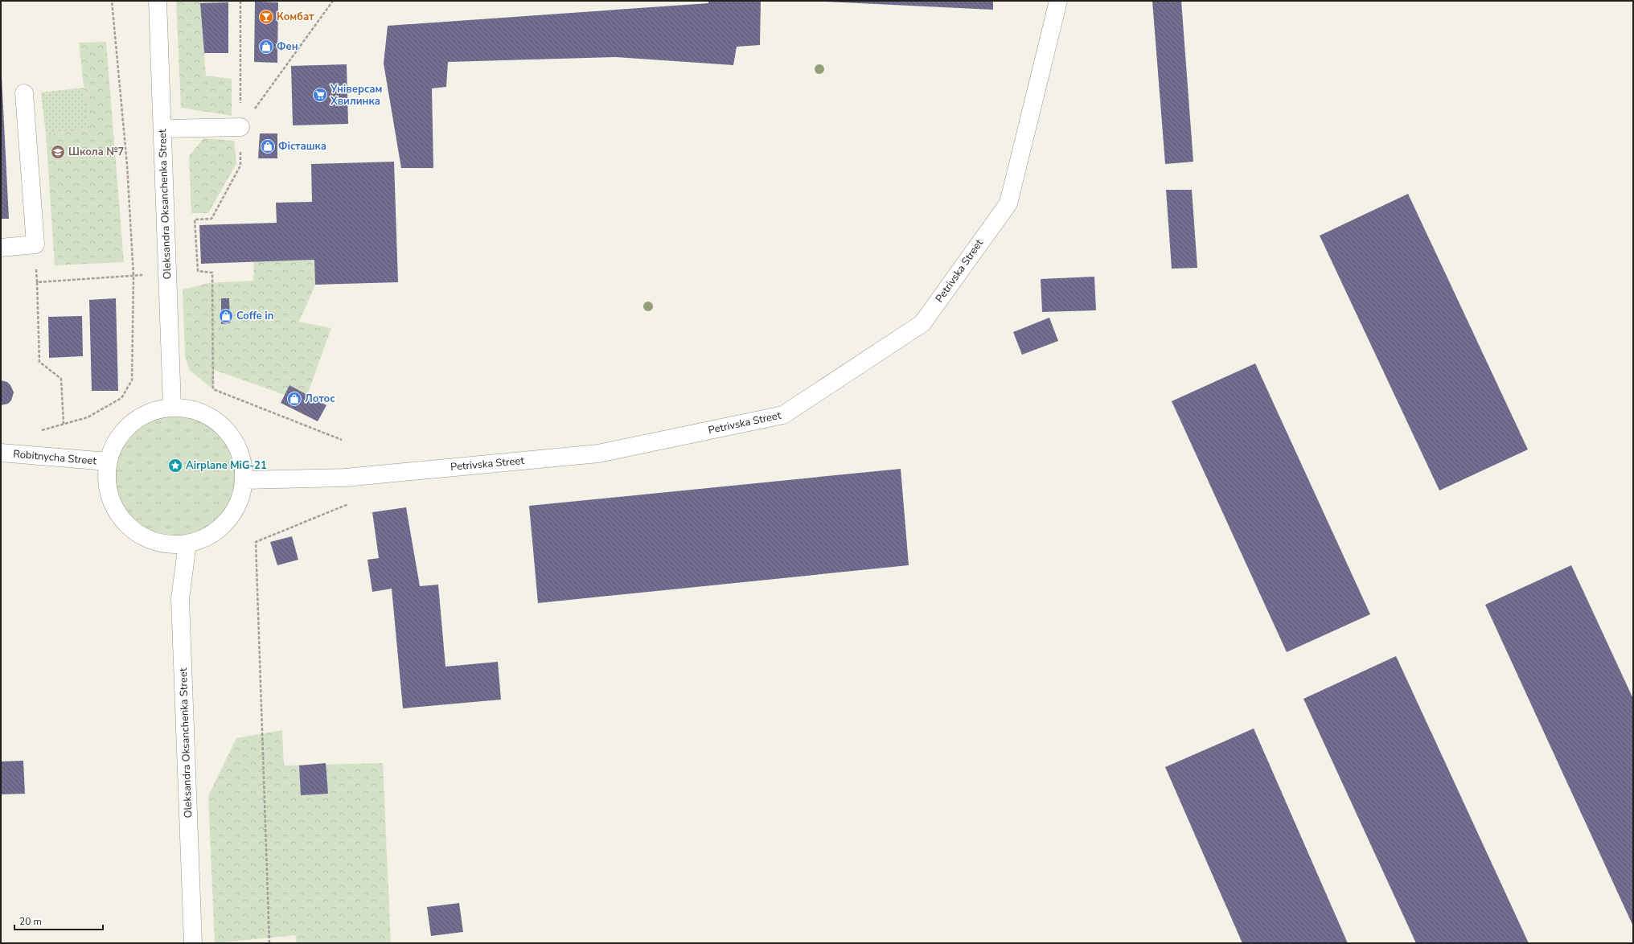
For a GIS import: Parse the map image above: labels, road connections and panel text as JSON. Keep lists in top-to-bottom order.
{
  "streets": {
    "street": ["Oleksandra Oksanchenka Street", "Petrivska Street", "Robitnycha Street"]
  },
  "places": {
    "bar": ["Комбат"],
    "shop": [
      "Фен",
      "Фісташка",
      "Coffe in",
      "Лотос"
    ],
    "supermarket": ["Універсам Хвилинка"],
    "school or university": ["Школа №7"],
    "place": ["Airplane MiG-21"]
  },
  "scale_bar": "20 m"
}
